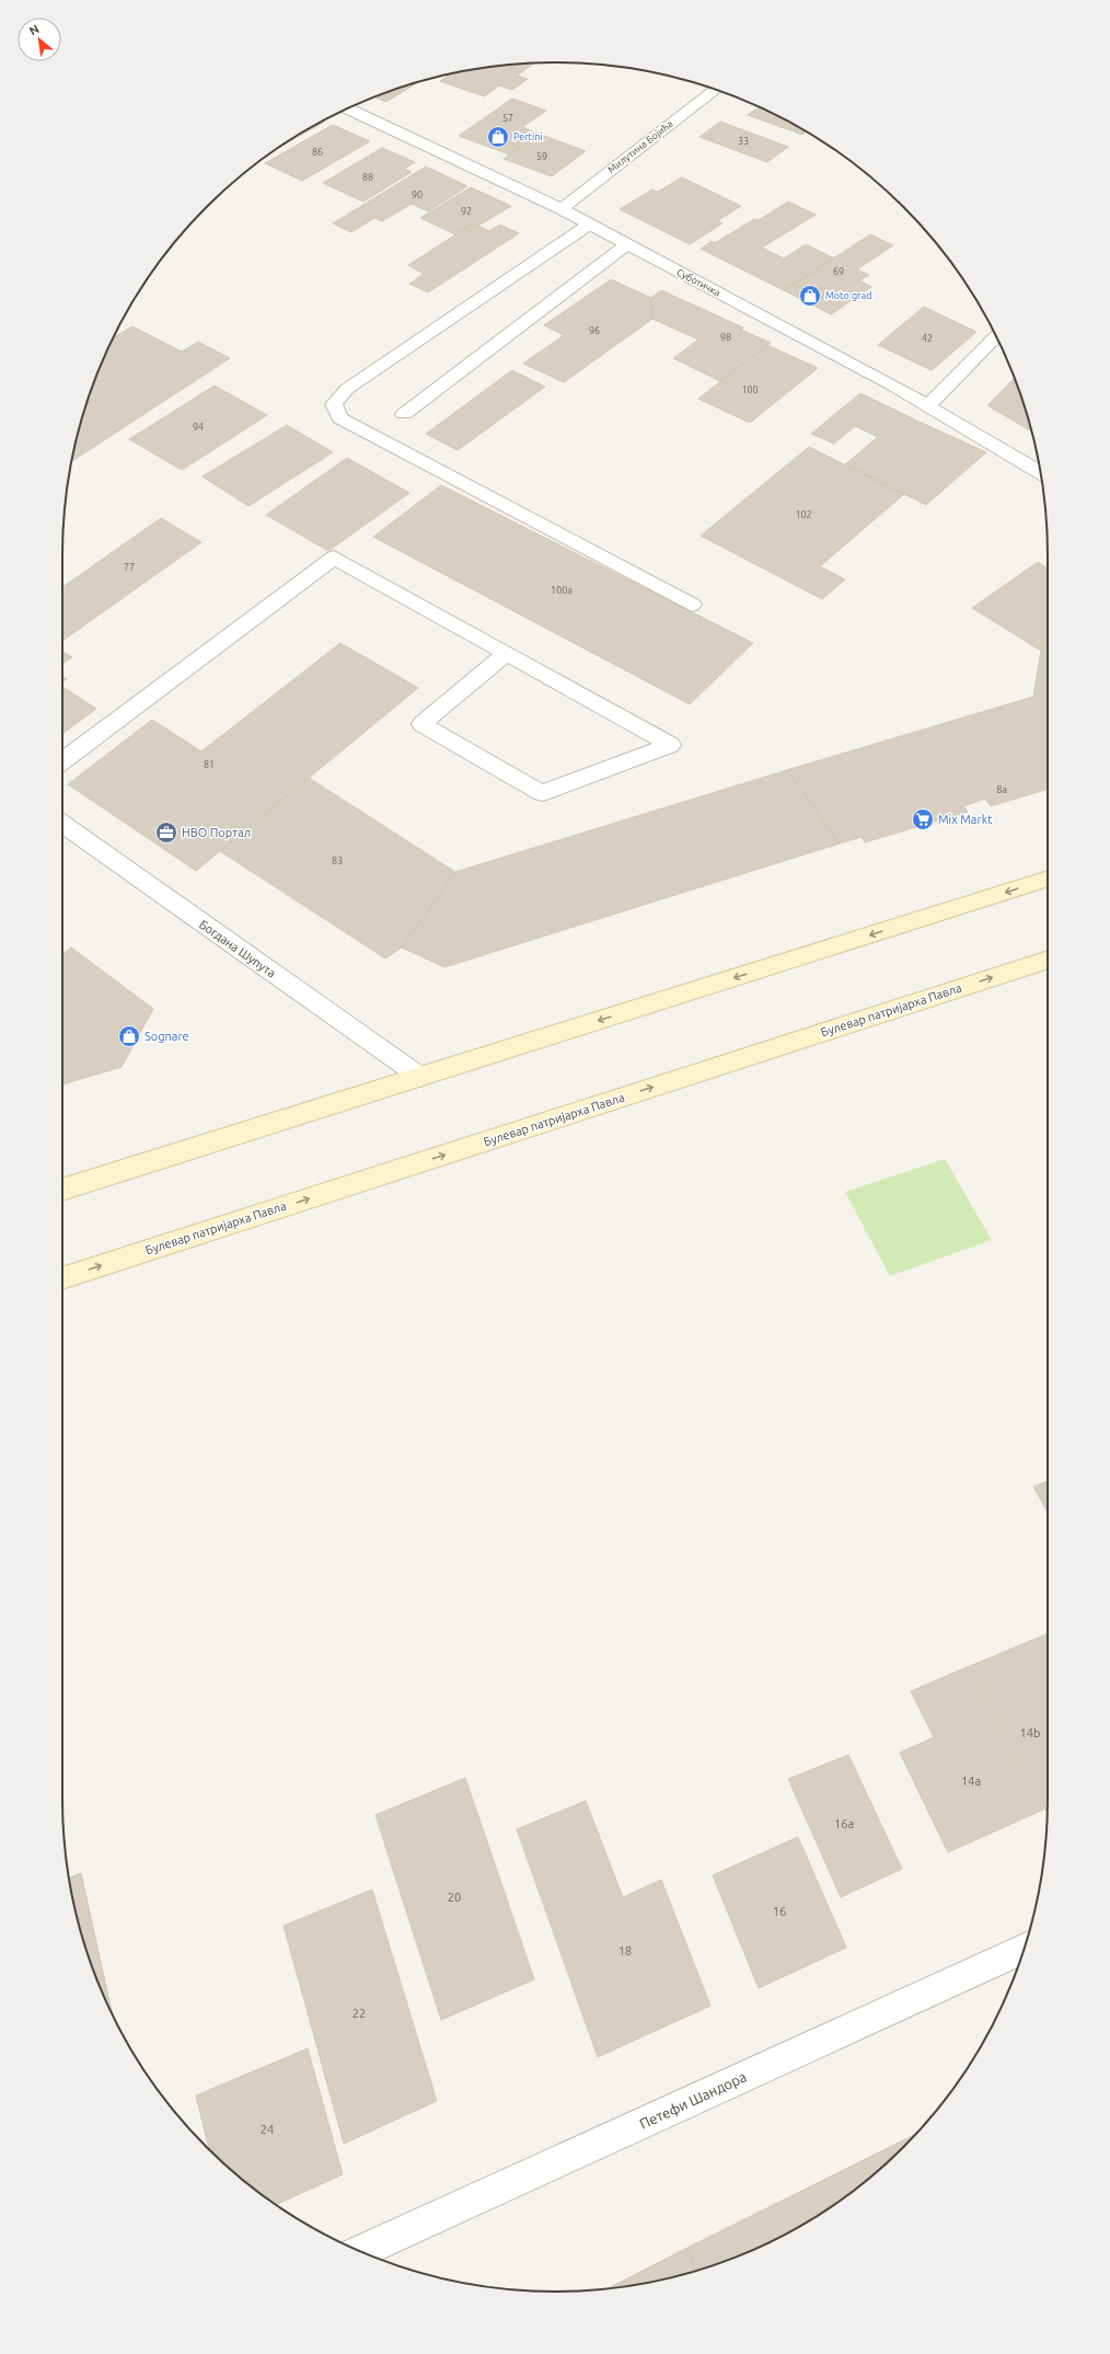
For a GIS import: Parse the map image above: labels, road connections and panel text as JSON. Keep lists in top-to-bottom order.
{
  "streets": {
    "main road": ["Булевар патријарха Павла"],
    "street": [
      "Милутина Бојића",
      "Суботичка",
      "Богдана Шупута",
      "Петефи Шандора"
    ]
  },
  "crossings": [
    ["Милутина Бојића", "Суботичка"]
  ],
  "places": {
    "shop": ["Pertini", "Moto grad", "Sognare"],
    "supermarket": ["Mix Markt"],
    "office": ["НВО Портал"]
  },
  "house_numbers": [
    "57",
    "33",
    "86",
    "59",
    "88",
    "90",
    "92",
    "69",
    "96",
    "98",
    "42",
    "100",
    "94",
    "102",
    "77",
    "100a",
    "81",
    "8a",
    "83",
    "14b",
    "14a",
    "16a",
    "20",
    "16",
    "18",
    "22",
    "24"
  ],
  "north": "top left"
}
